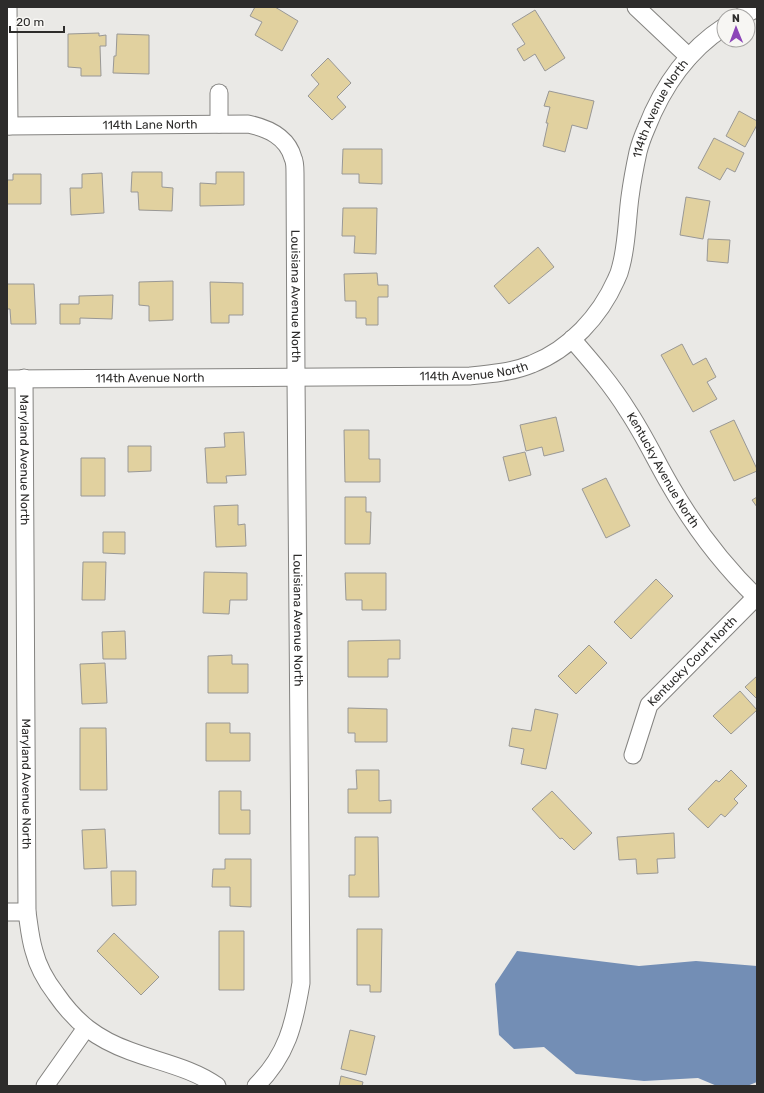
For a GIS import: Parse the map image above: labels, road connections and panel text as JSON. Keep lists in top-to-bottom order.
{
  "streets": {
    "street": [
      "114th Avenue North",
      "114th Lane North",
      "Louisiana Avenue North",
      "Maryland Avenue North",
      "Kentucky Avenue North",
      "Kentucky Court North"
    ]
  },
  "crossings": [
    ["114th Avenue North", "Louisiana Avenue North"],
    ["114th Avenue North", "Maryland Avenue North"],
    ["114th Avenue North", "Kentucky Avenue North"],
    ["114th Lane North", "Louisiana Avenue North"],
    ["Kentucky Avenue North", "Kentucky Court North"]
  ],
  "scale_bar": "20 m",
  "north": "top"
}
